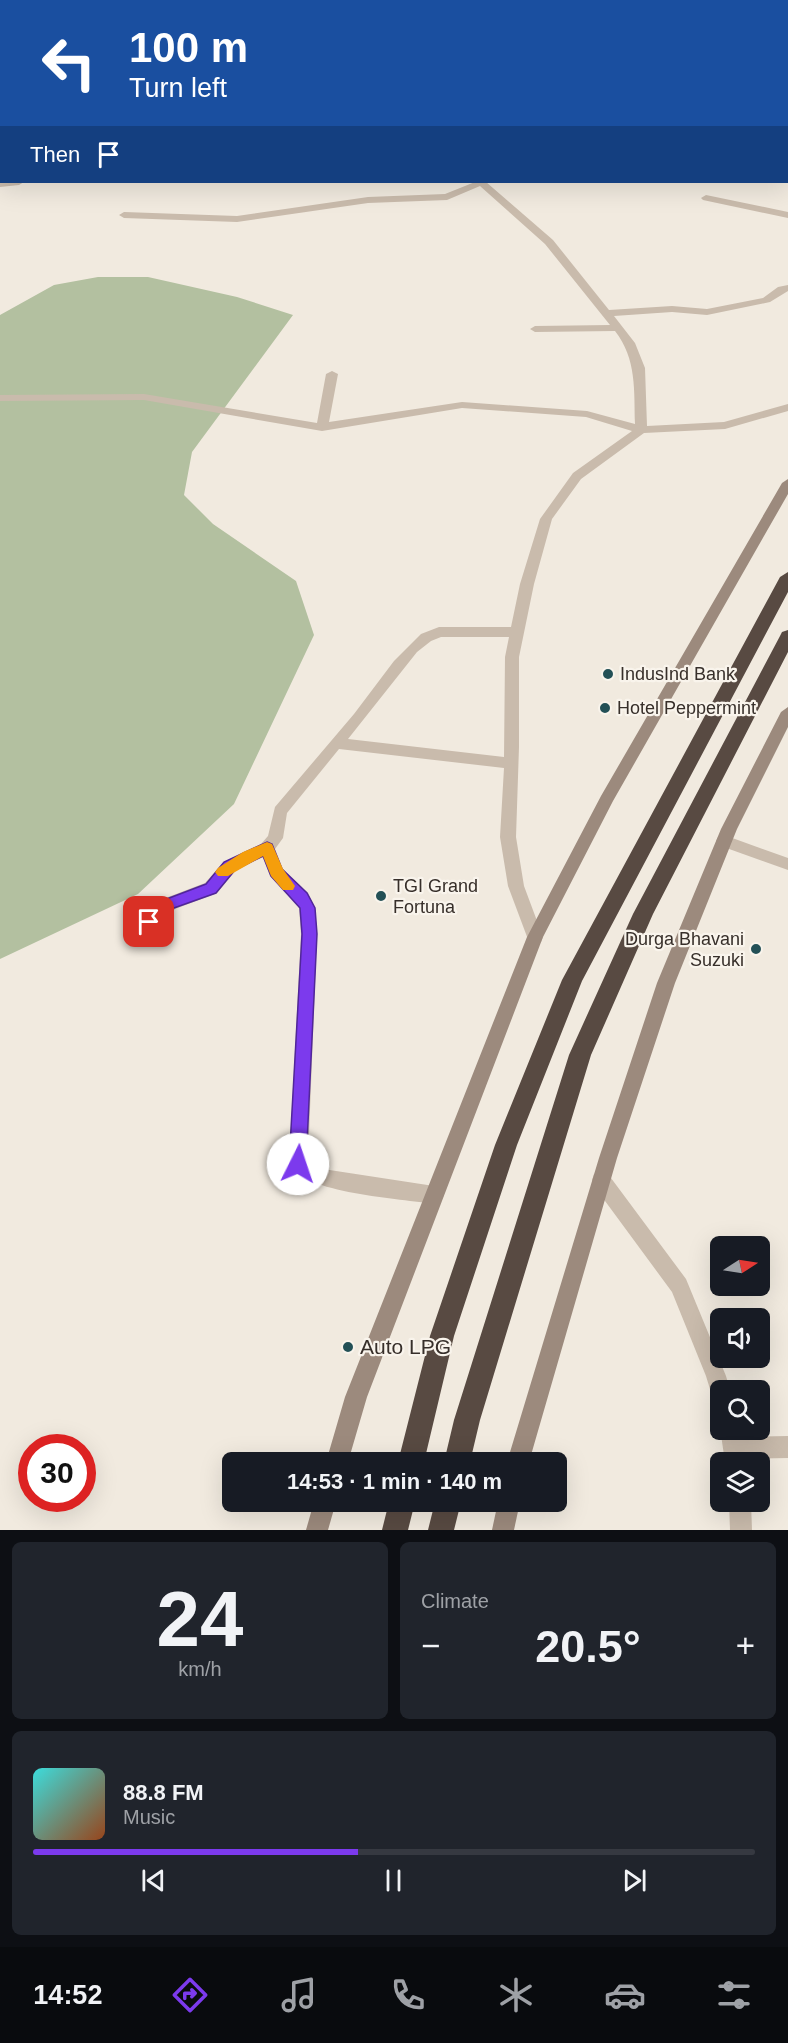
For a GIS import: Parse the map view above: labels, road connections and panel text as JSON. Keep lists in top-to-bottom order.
{
  "places": [
    "IndusInd Bank",
    "Hotel Peppermint",
    "TGI Grand Fortuna",
    "Durga Bhavani Suzuki",
    "Auto LPG"
  ],
  "north": "right",
  "page": {
    "turn": ["100 m", "Turn left"],
    "then": "Then",
    "limit": "30",
    "trip": "14:53 · 1 min · 140 m",
    "tile": [
      ["24", "km/h"],
      "Climate"
    ],
    "heat": ["−", "20.5°", "+"],
    "song": ["88.8 FM", "Music"],
    "tabs": "14:52"
  }
}
